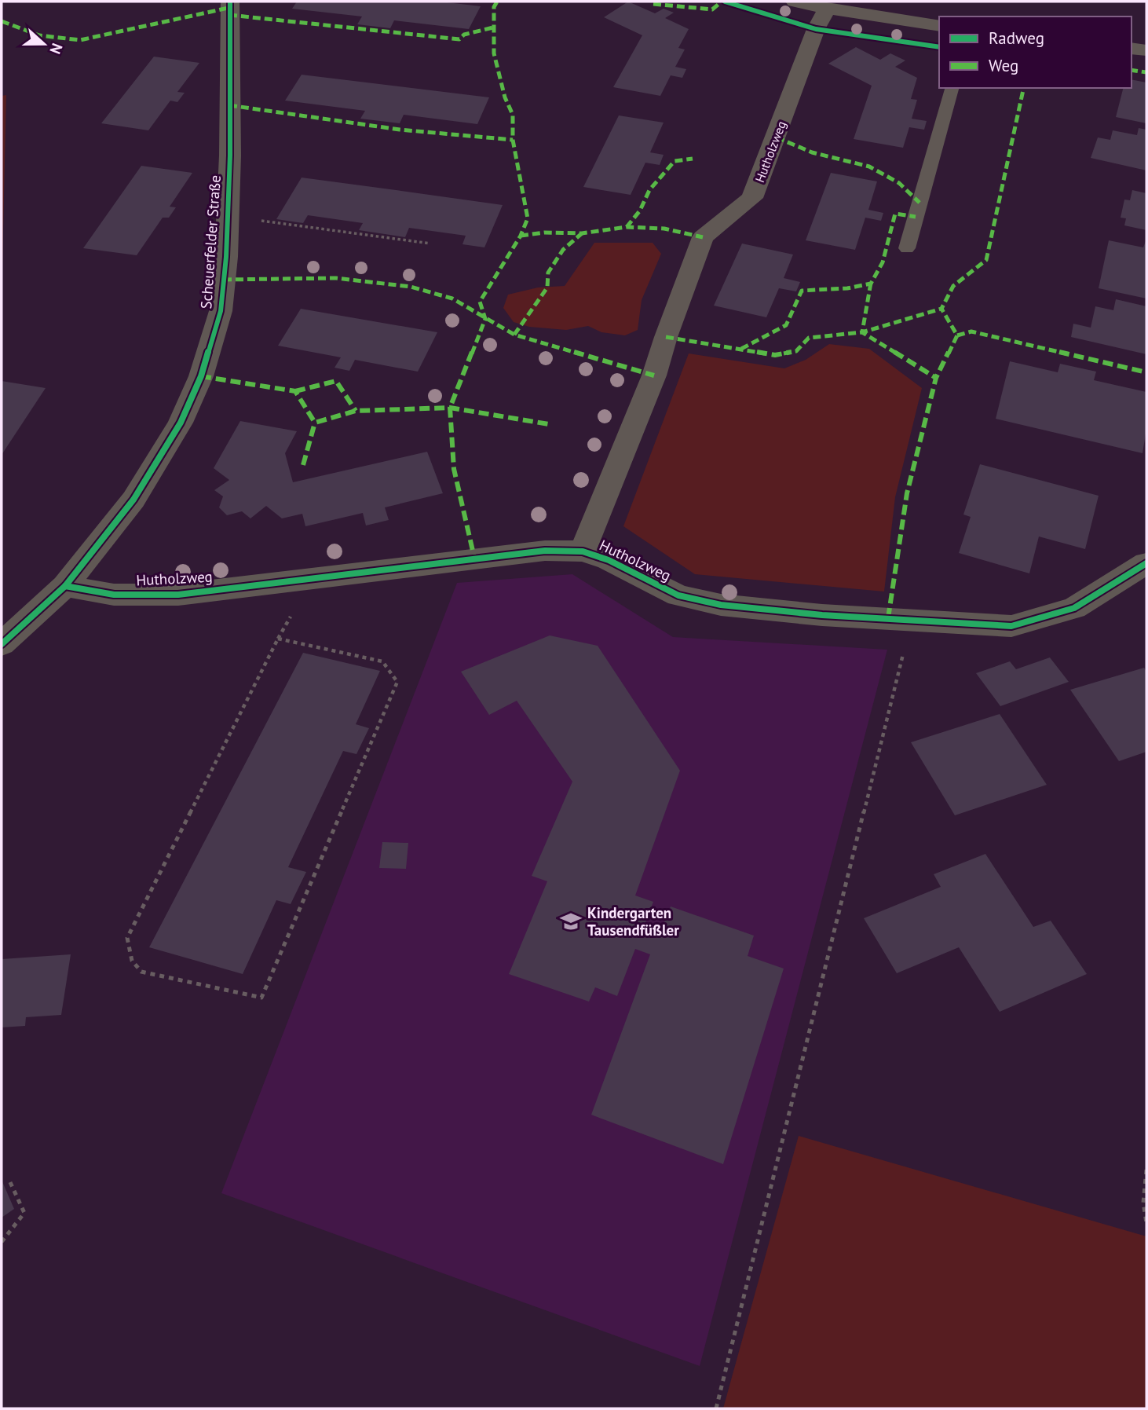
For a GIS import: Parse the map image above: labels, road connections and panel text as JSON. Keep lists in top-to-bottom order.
{
  "streets": {
    "street": ["Hutholzweg", "Scheuerfelder Straße"]
  },
  "crossings": [
    ["Hutholzweg", "Scheuerfelder Straße"]
  ],
  "places": {
    "school or university": ["Kindergarten Tausendfüßler"]
  },
  "legend": ["Radweg", "Weg"],
  "north": "right"
}
